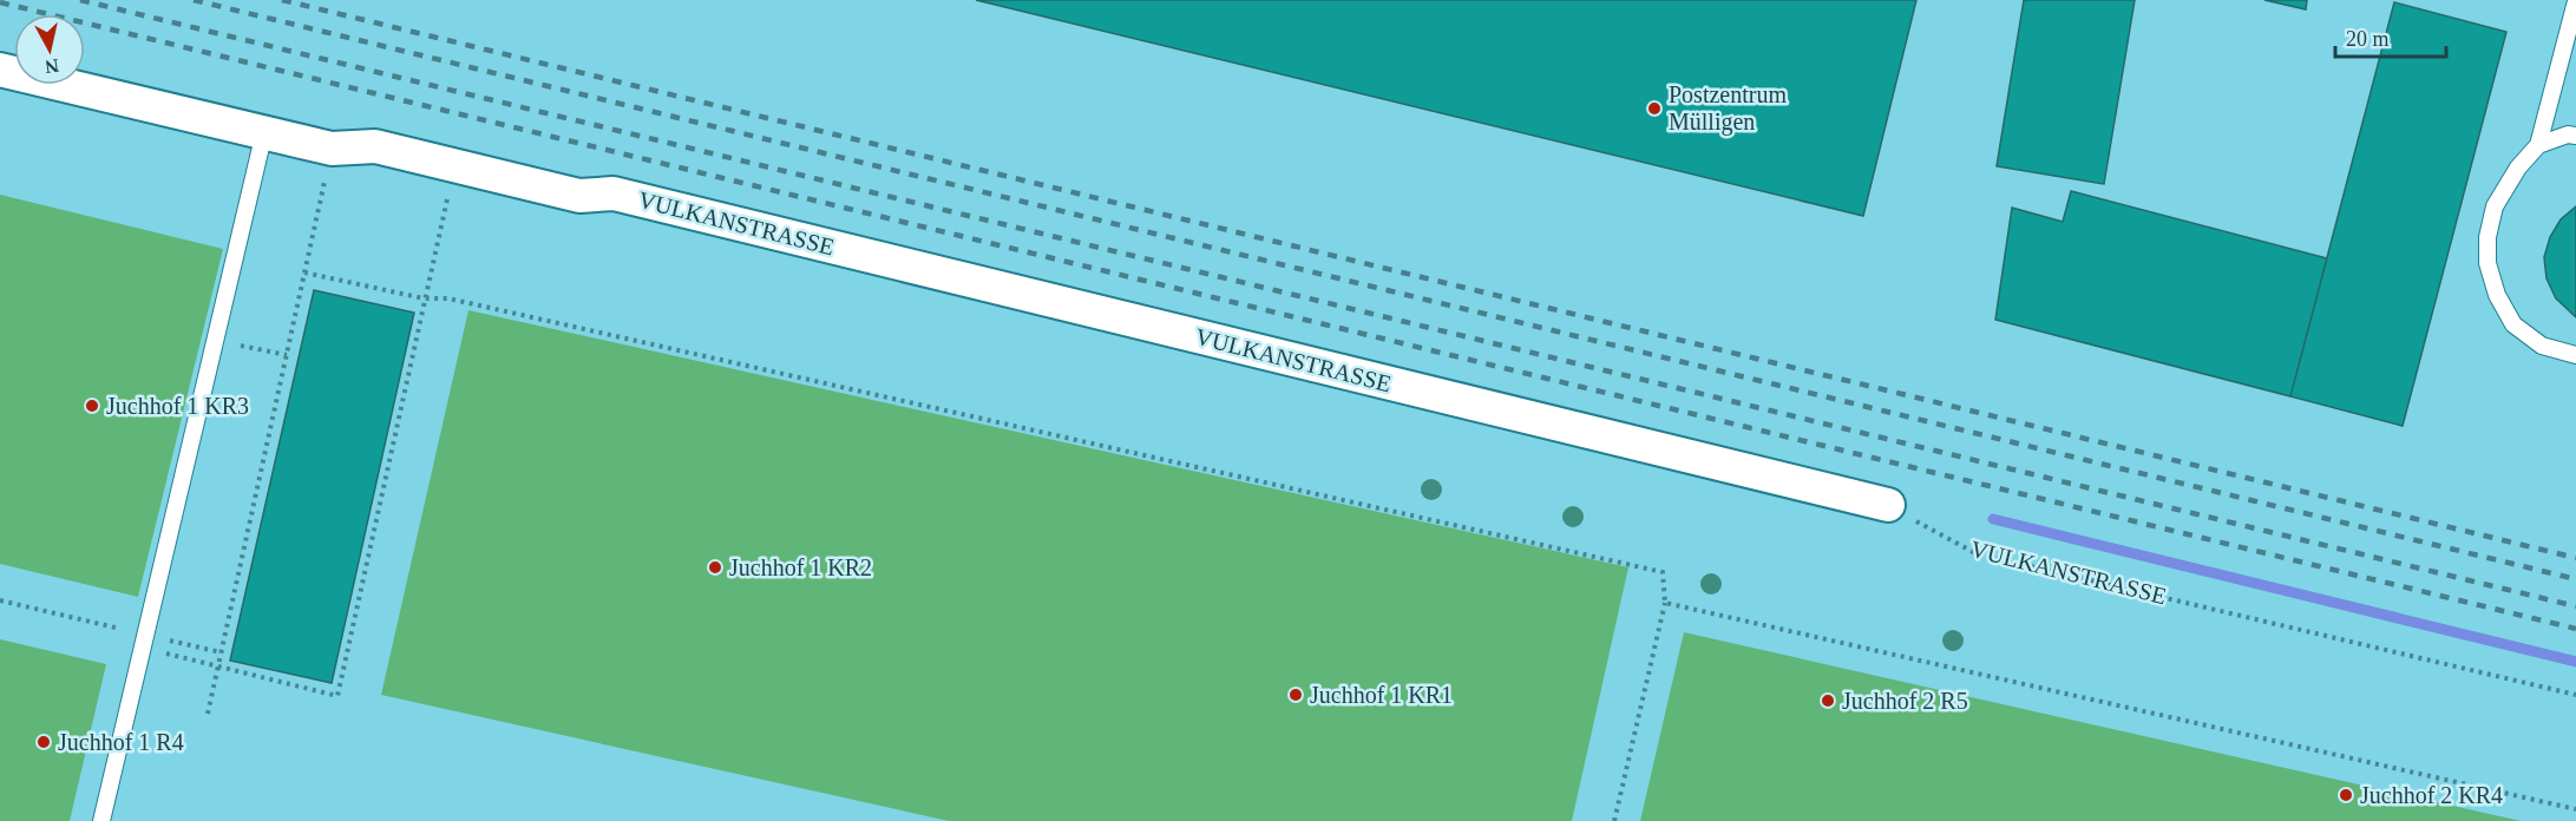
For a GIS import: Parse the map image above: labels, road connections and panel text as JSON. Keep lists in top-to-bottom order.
{
  "streets": {
    "street": ["VULKANSTRASSE"]
  },
  "places": [
    "Postzentrum Mülligen",
    "Juchhof 1 KR3",
    "Juchhof 1 KR2",
    "Juchhof 1 KR1",
    "Juchhof 2 R5",
    "Juchhof 1 R4",
    "Juchhof 2 KR4"
  ],
  "scale_bar": "20 m",
  "north": "bottom"
}
